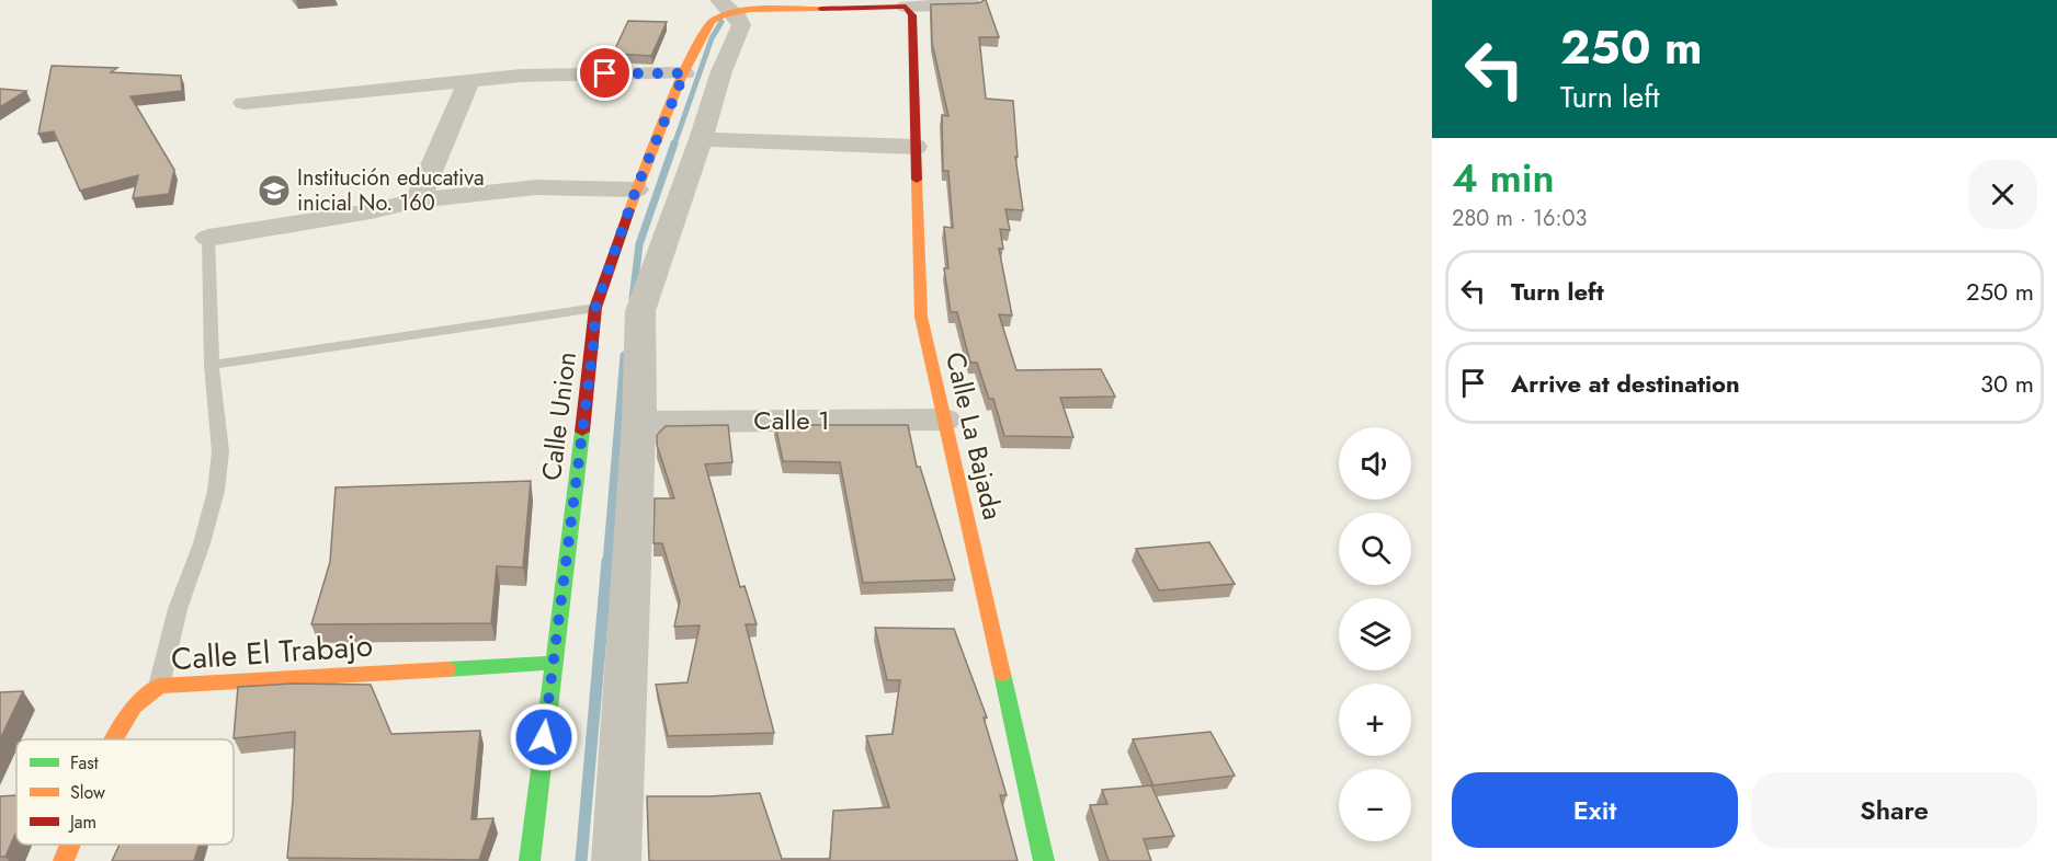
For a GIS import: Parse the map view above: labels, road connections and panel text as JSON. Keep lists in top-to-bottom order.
{
  "streets": {
    "street": [
      "Calle Union",
      "Calle 1",
      "Calle La Bajada",
      "Calle El Trabajo"
    ]
  },
  "crossings": [
    ["Calle Union", "Calle El Trabajo"],
    ["Calle 1", "Calle La Bajada"]
  ],
  "places": {
    "school or university": ["Institución educativa inicial No. 160"]
  },
  "legend": ["Fast", "Slow", "Jam"],
  "page": {
    "turn": ["250 m", "Turn left"],
    "heading": ["4 min", "280 m · 16:03"],
    "list": [
      {
        "name": "Turn left",
        "value": "250 m"
      },
      {
        "name": "Arrive at destination",
        "value": "30 m"
      }
    ],
    "map_buttons": ["+", "−"],
    "buttons": ["Exit", "Share"]
  }
}
